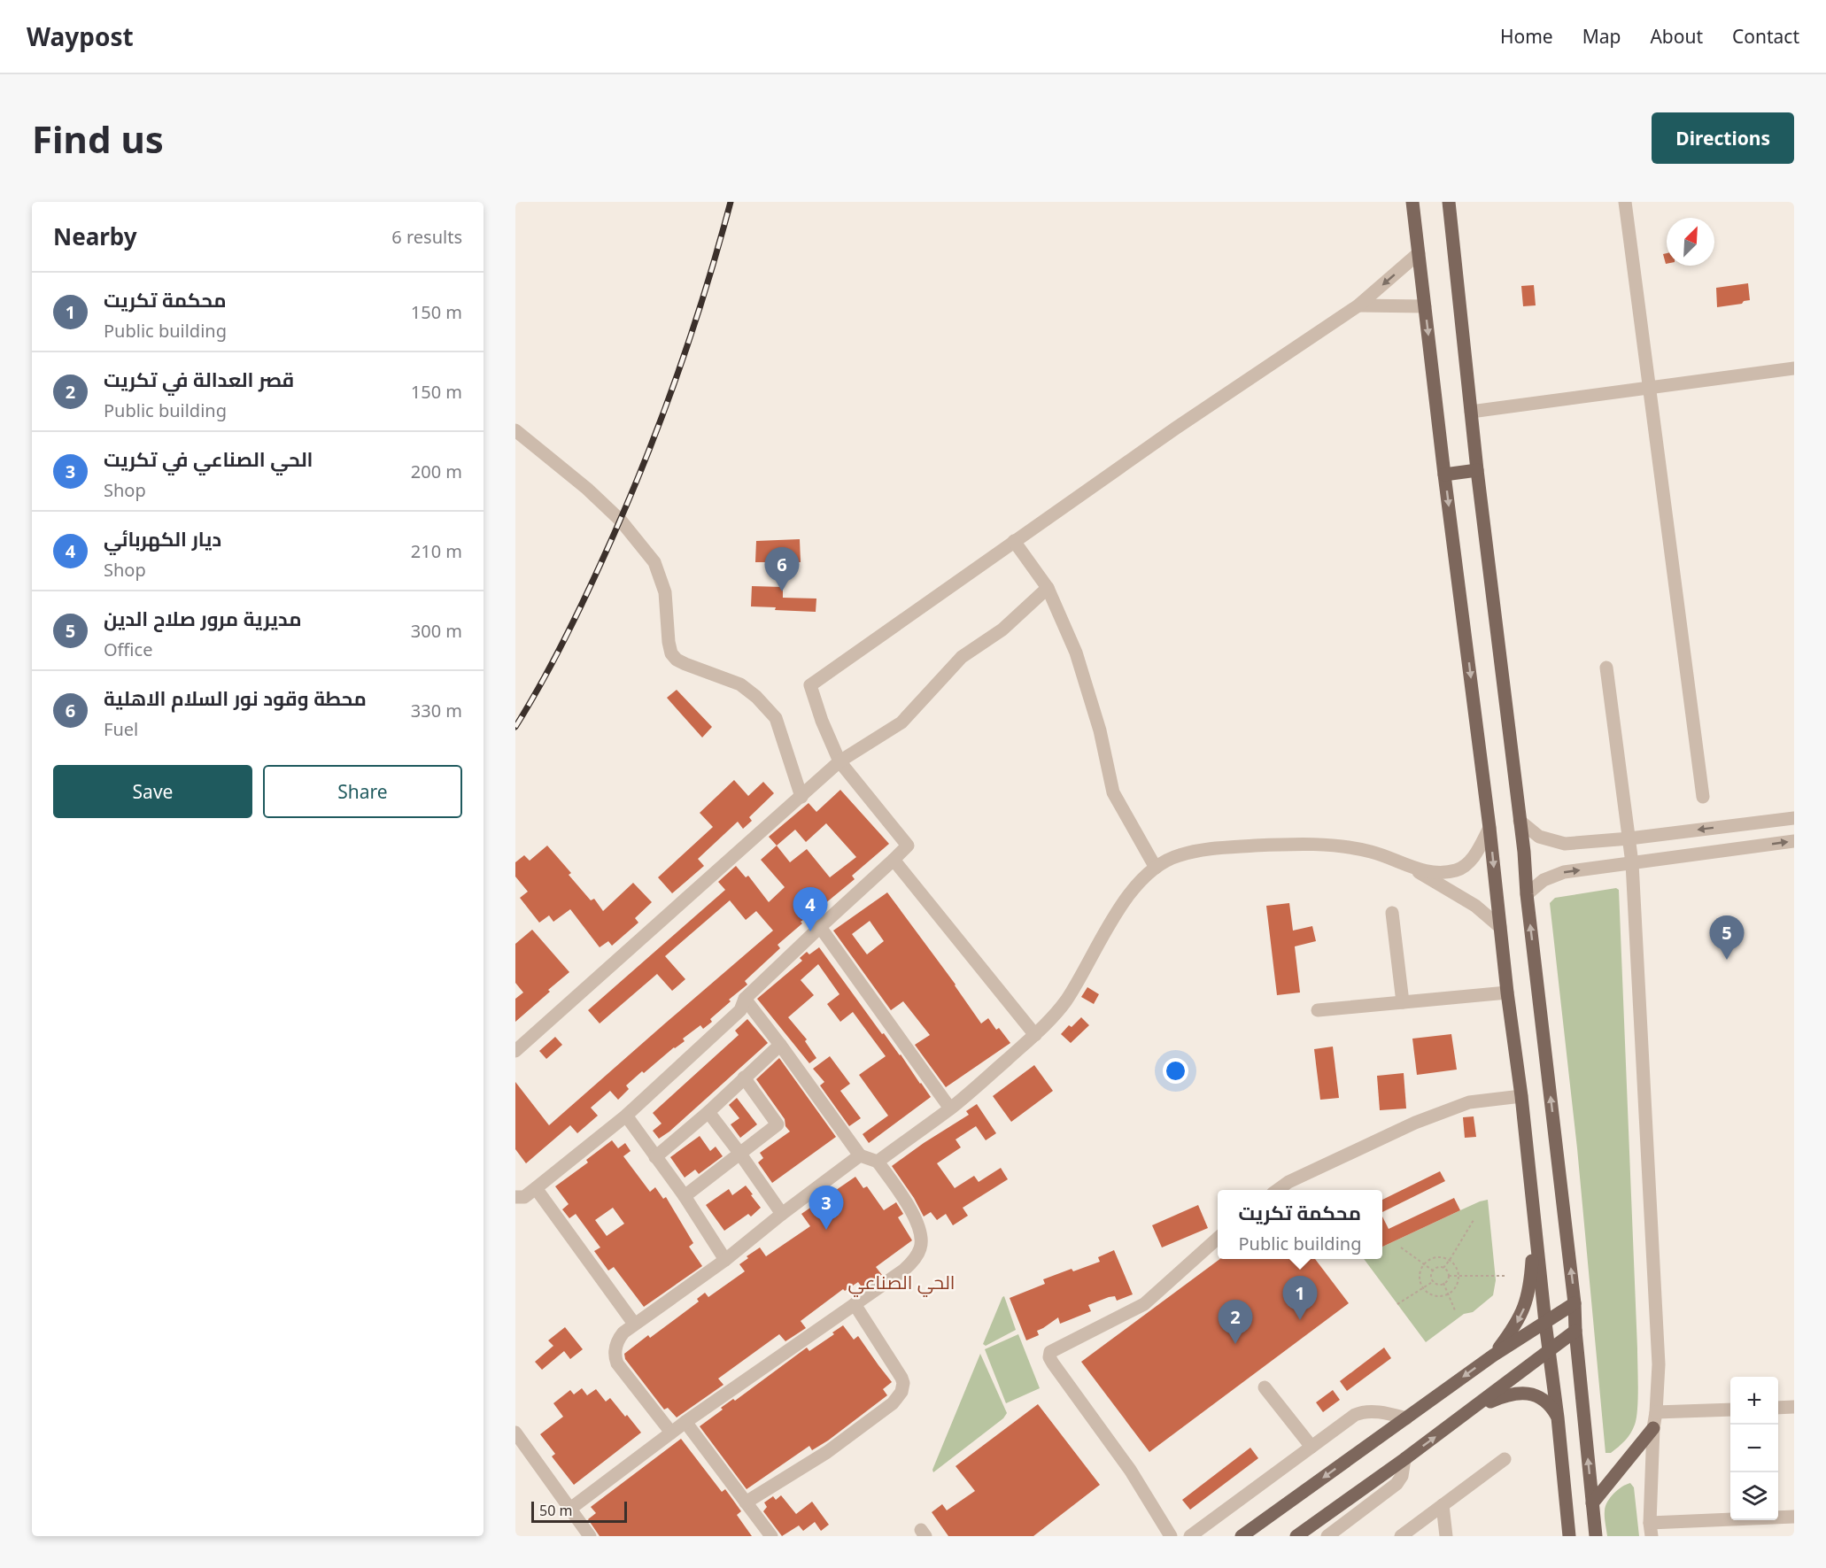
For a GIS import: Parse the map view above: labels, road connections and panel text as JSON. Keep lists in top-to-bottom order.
{
  "districts": ["الحي الصناعي"],
  "scale_bar": "50 m",
  "north": "top right",
  "page": {
    "header": "Waypost",
    "nav": [
      "Home",
      "Map",
      "About",
      "Contact"
    ],
    "buttons": [
      "Directions",
      ["Save", "Share"]
    ],
    "title": "Find us",
    "heading": ["Nearby", "6 results"],
    "list": [
      {
        "mark": "1",
        "name": "محكمة تكريت",
        "note": "Public building",
        "value": "150 m"
      },
      {
        "mark": "2",
        "name": "قصر العدالة في تكريت",
        "note": "Public building",
        "value": "150 m"
      },
      {
        "mark": "3",
        "name": "الحي الصناعي في تكريت",
        "note": "Shop",
        "value": "200 m"
      },
      {
        "mark": "4",
        "name": "ديار الكهربائي",
        "note": "Shop",
        "value": "210 m"
      },
      {
        "mark": "5",
        "name": "مديرية مرور صلاح الدين",
        "note": "Office",
        "value": "300 m"
      },
      {
        "mark": "6",
        "name": "محطة وقود نور السلام الاهلية",
        "note": "Fuel",
        "value": "330 m"
      }
    ],
    "pins": [
      "6",
      "4",
      "5",
      "3",
      "1",
      "2"
    ],
    "popup": ["محكمة تكريت", "Public building"],
    "map_buttons": ["+", "−"],
    "scale": "50 m"
  }
}
